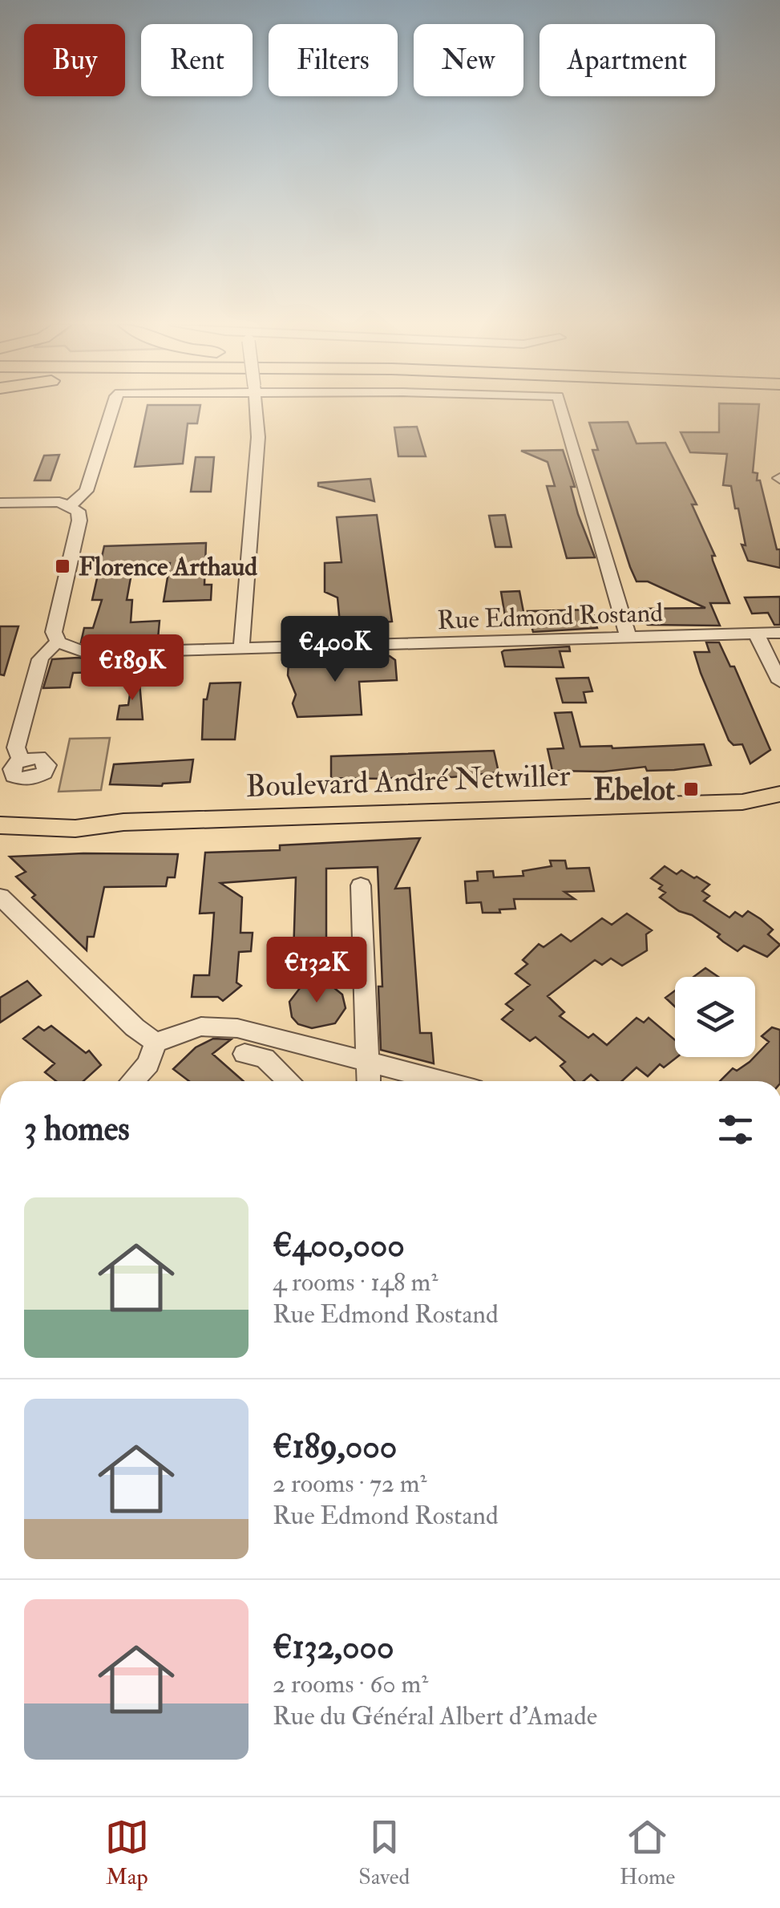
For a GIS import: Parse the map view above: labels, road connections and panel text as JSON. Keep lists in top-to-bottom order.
{
  "streets": {
    "main road": ["Boulevard André Netwiller"],
    "street": ["Rue Edmond Rostand"]
  },
  "places": {
    "transit": ["Florence Arthaud", "Ebelot"]
  },
  "page": {
    "chip": [
      "Buy",
      "Rent",
      "Filters",
      "New",
      "Apartment"
    ],
    "price": ["€400K", "€189K", "€132K"],
    "heading": "3 homes",
    "list": [
      {
        "name": "€400,000",
        "note": "4 rooms · 148 m² · Rue Edmond Rostand"
      },
      {
        "name": "€189,000",
        "note": "2 rooms · 72 m² · Rue Edmond Rostand"
      },
      {
        "name": "€132,000",
        "note": "2 rooms · 60 m² · Rue du Général Albert d'Amade"
      }
    ],
    "tabs": ["Map", "Saved", "Home"]
  }
}
